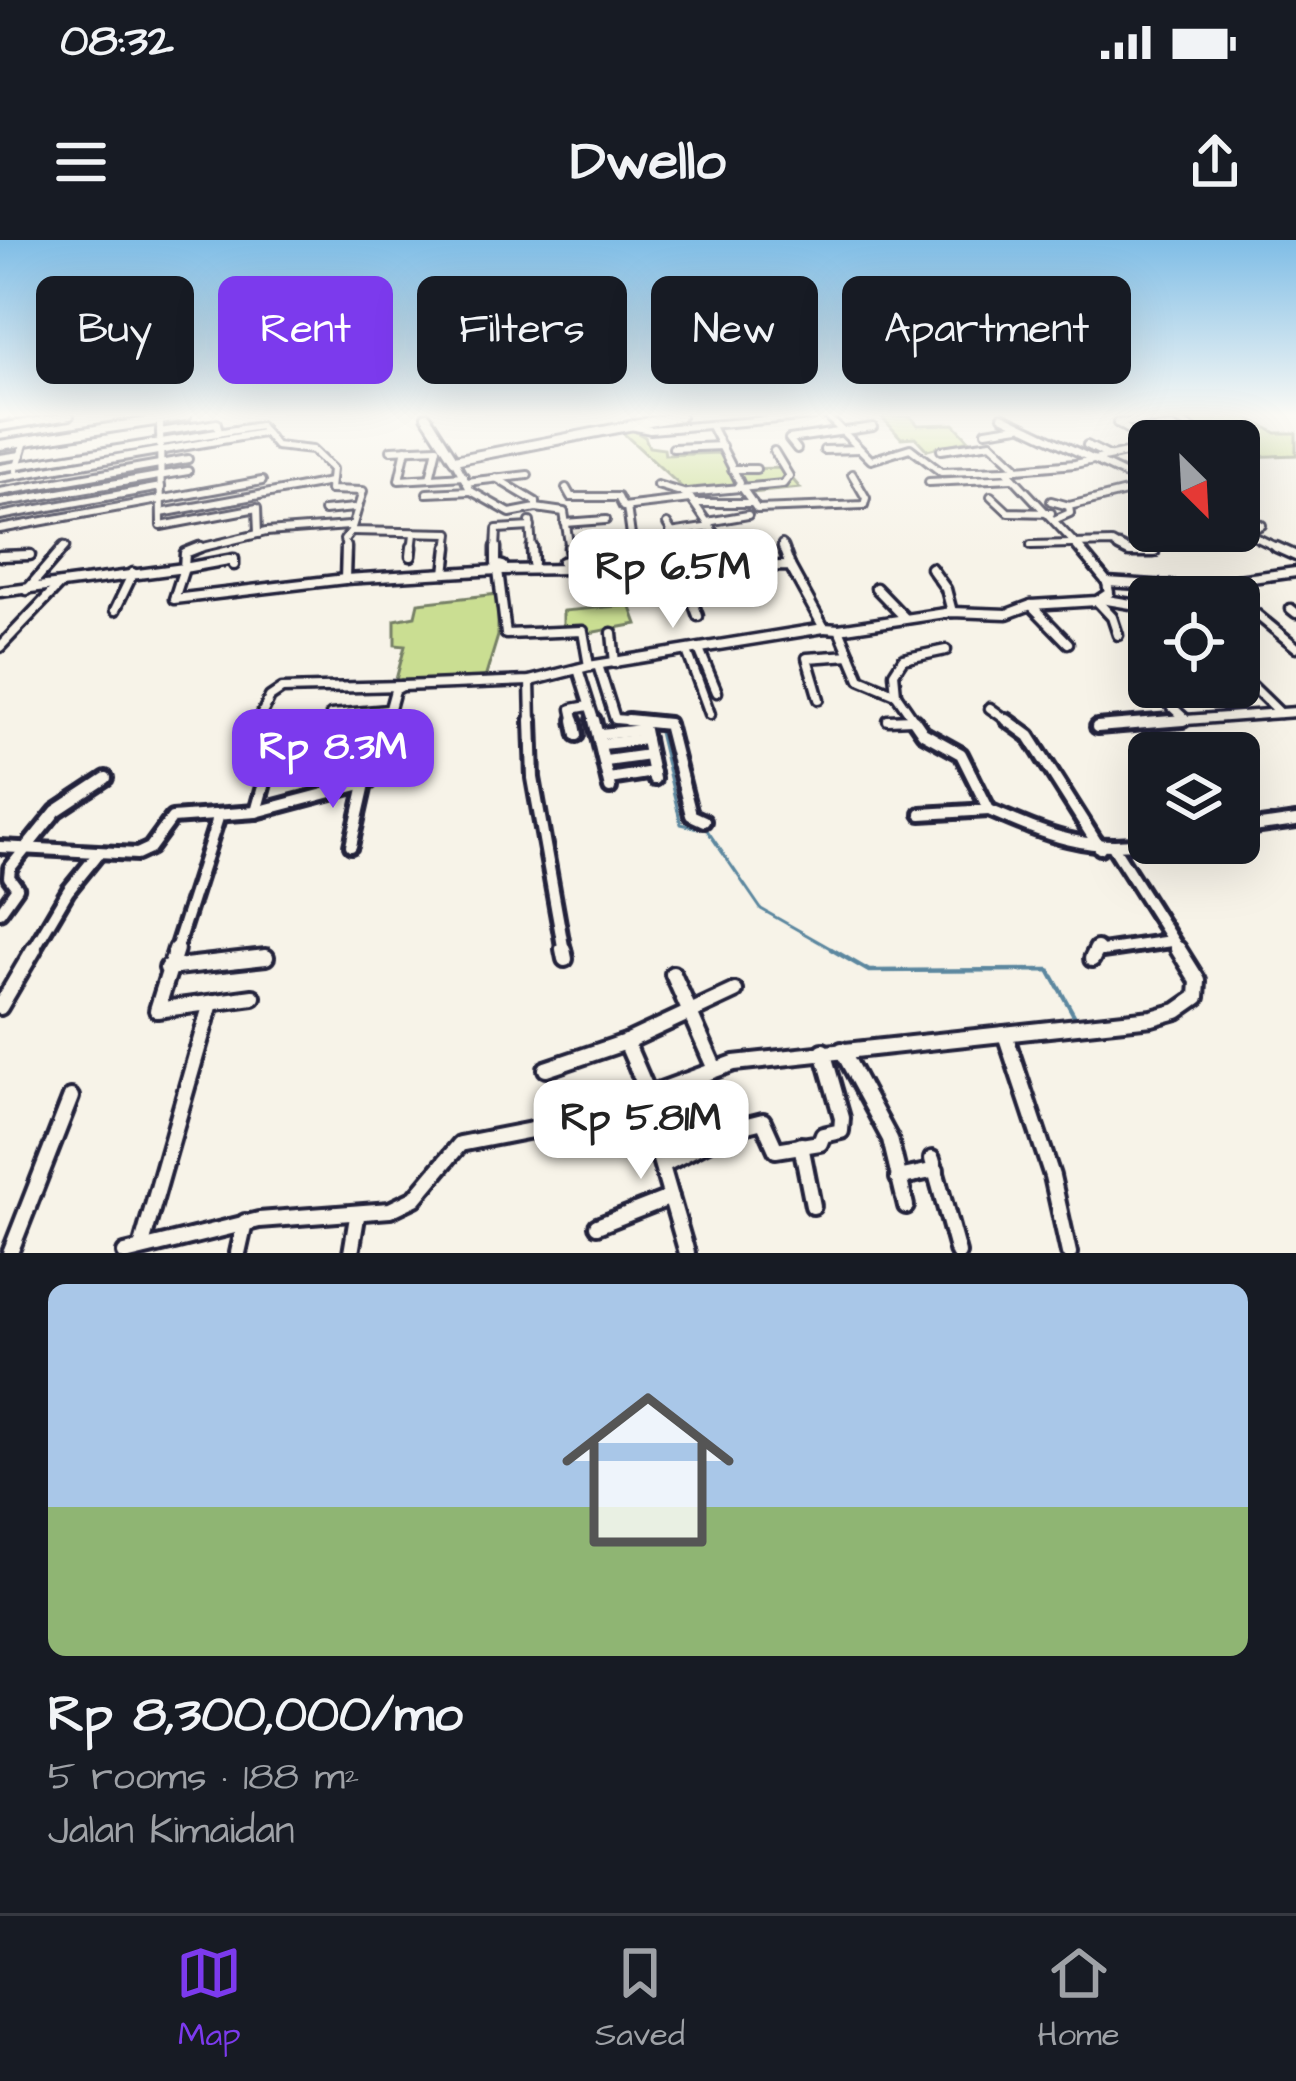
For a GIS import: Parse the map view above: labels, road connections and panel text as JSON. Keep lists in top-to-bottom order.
{
  "north": "bottom right",
  "page": {
    "status": "08:32",
    "header": "Dwello",
    "chip": [
      "Buy",
      "Rent",
      "Filters",
      "New",
      "Apartment"
    ],
    "price": ["Rp 6.5M", "Rp 8.3M", "Rp 5.81M"],
    "list": [
      {
        "name": "Rp 8,300,000/mo",
        "note": "5 rooms · 188 m² · Jalan Kimaidan"
      }
    ],
    "tabs": ["Map", "Saved", "Home"]
  }
}
